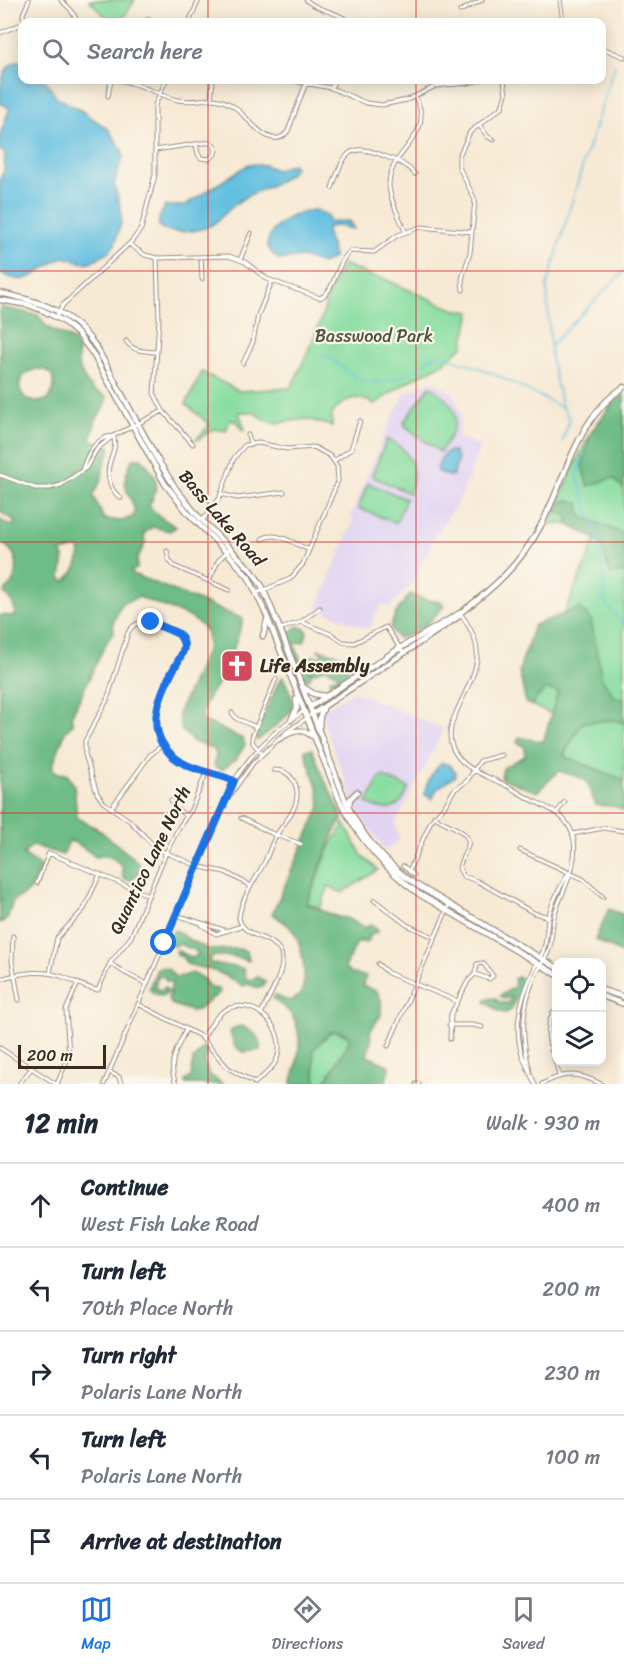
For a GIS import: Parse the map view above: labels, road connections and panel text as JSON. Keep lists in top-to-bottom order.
{
  "streets": {
    "main road": ["Bass Lake Road"],
    "street": ["Quantico Lane North"]
  },
  "parks": ["Basswood Park"],
  "places": {
    "church": ["Life Assembly"]
  },
  "scale_bar": "200 m",
  "page": {
    "search": "Search here",
    "scale": "200 m",
    "heading": ["12 min", "Walk · 930 m"],
    "list": [
      ["Continue", "West Fish Lake Road", "400 m"],
      ["Turn left", "70th Place North", "200 m"],
      ["Turn right", "Polaris Lane North", "230 m"],
      ["Turn left", "Polaris Lane North", "100 m"],
      "Arrive at destination"
    ],
    "nav": ["Map", "Directions", "Saved"]
  }
}
